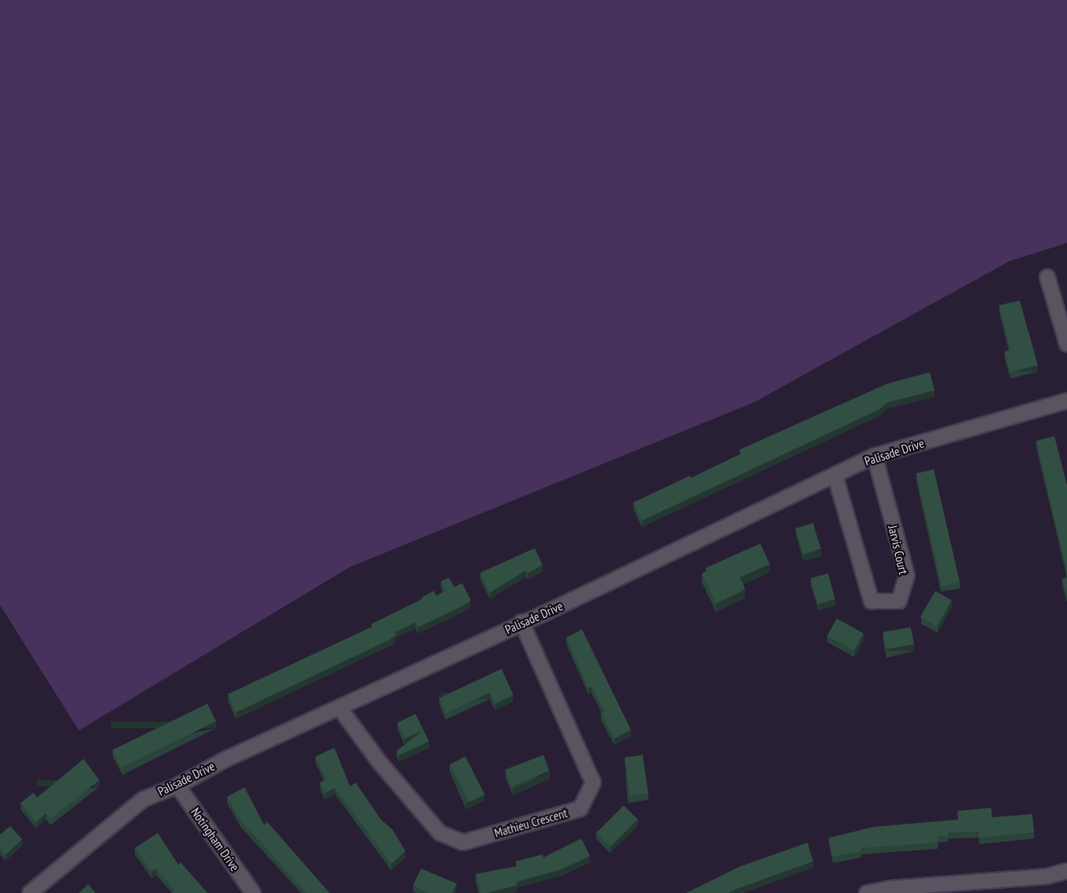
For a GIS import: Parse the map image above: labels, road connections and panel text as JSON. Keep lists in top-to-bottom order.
{
  "streets": {
    "street": [
      "Palisade Drive",
      "Jarvis Court",
      "Mathieu Crescent",
      "Notingham Drive"
    ]
  },
  "crossings": [
    ["Palisade Drive", "Jarvis Court"],
    ["Palisade Drive", "Mathieu Crescent"],
    ["Palisade Drive", "Notingham Drive"]
  ]
}
